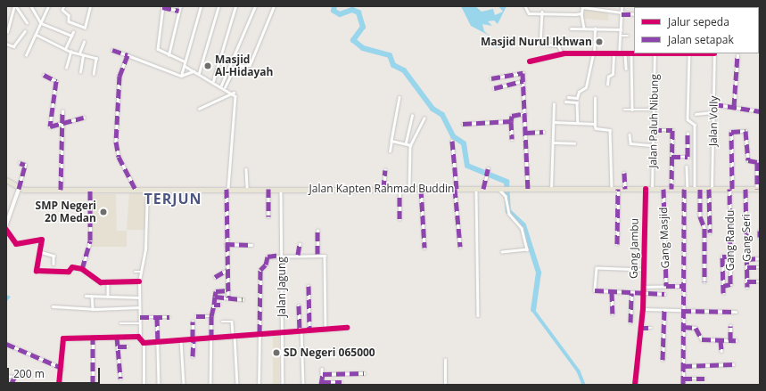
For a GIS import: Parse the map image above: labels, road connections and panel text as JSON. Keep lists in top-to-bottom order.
{
  "streets": {
    "main road": ["Jalan Kapten Rahmad Buddin"],
    "street": [
      "Jalan Paluh Nibung",
      "Jalan Volly",
      "Gang Masjid",
      "Gang Seri",
      "Gang Randu",
      "Gang Jambu",
      "Jalan Jagung"
    ]
  },
  "crossings": [
    ["Jalan Paluh Nibung", "Jalan Kapten Rahmad Buddin"],
    ["Jalan Volly", "Jalan Kapten Rahmad Buddin"],
    ["Jalan Kapten Rahmad Buddin", "Gang Masjid"],
    ["Jalan Kapten Rahmad Buddin", "Gang Seri"],
    ["Jalan Kapten Rahmad Buddin", "Gang Randu"],
    ["Jalan Kapten Rahmad Buddin", "Gang Jambu"],
    ["Jalan Kapten Rahmad Buddin", "Jalan Jagung"]
  ],
  "districts": ["TERJUN"],
  "places": [
    "Masjid Nurul Ikhwan",
    "Masjid Al-Hidayah",
    "SMP Negeri 20 Medan",
    "SD Negeri 065000"
  ],
  "legend": ["Jalur sepeda", "Jalan setapak"],
  "scale_bar": "200 m"
}
